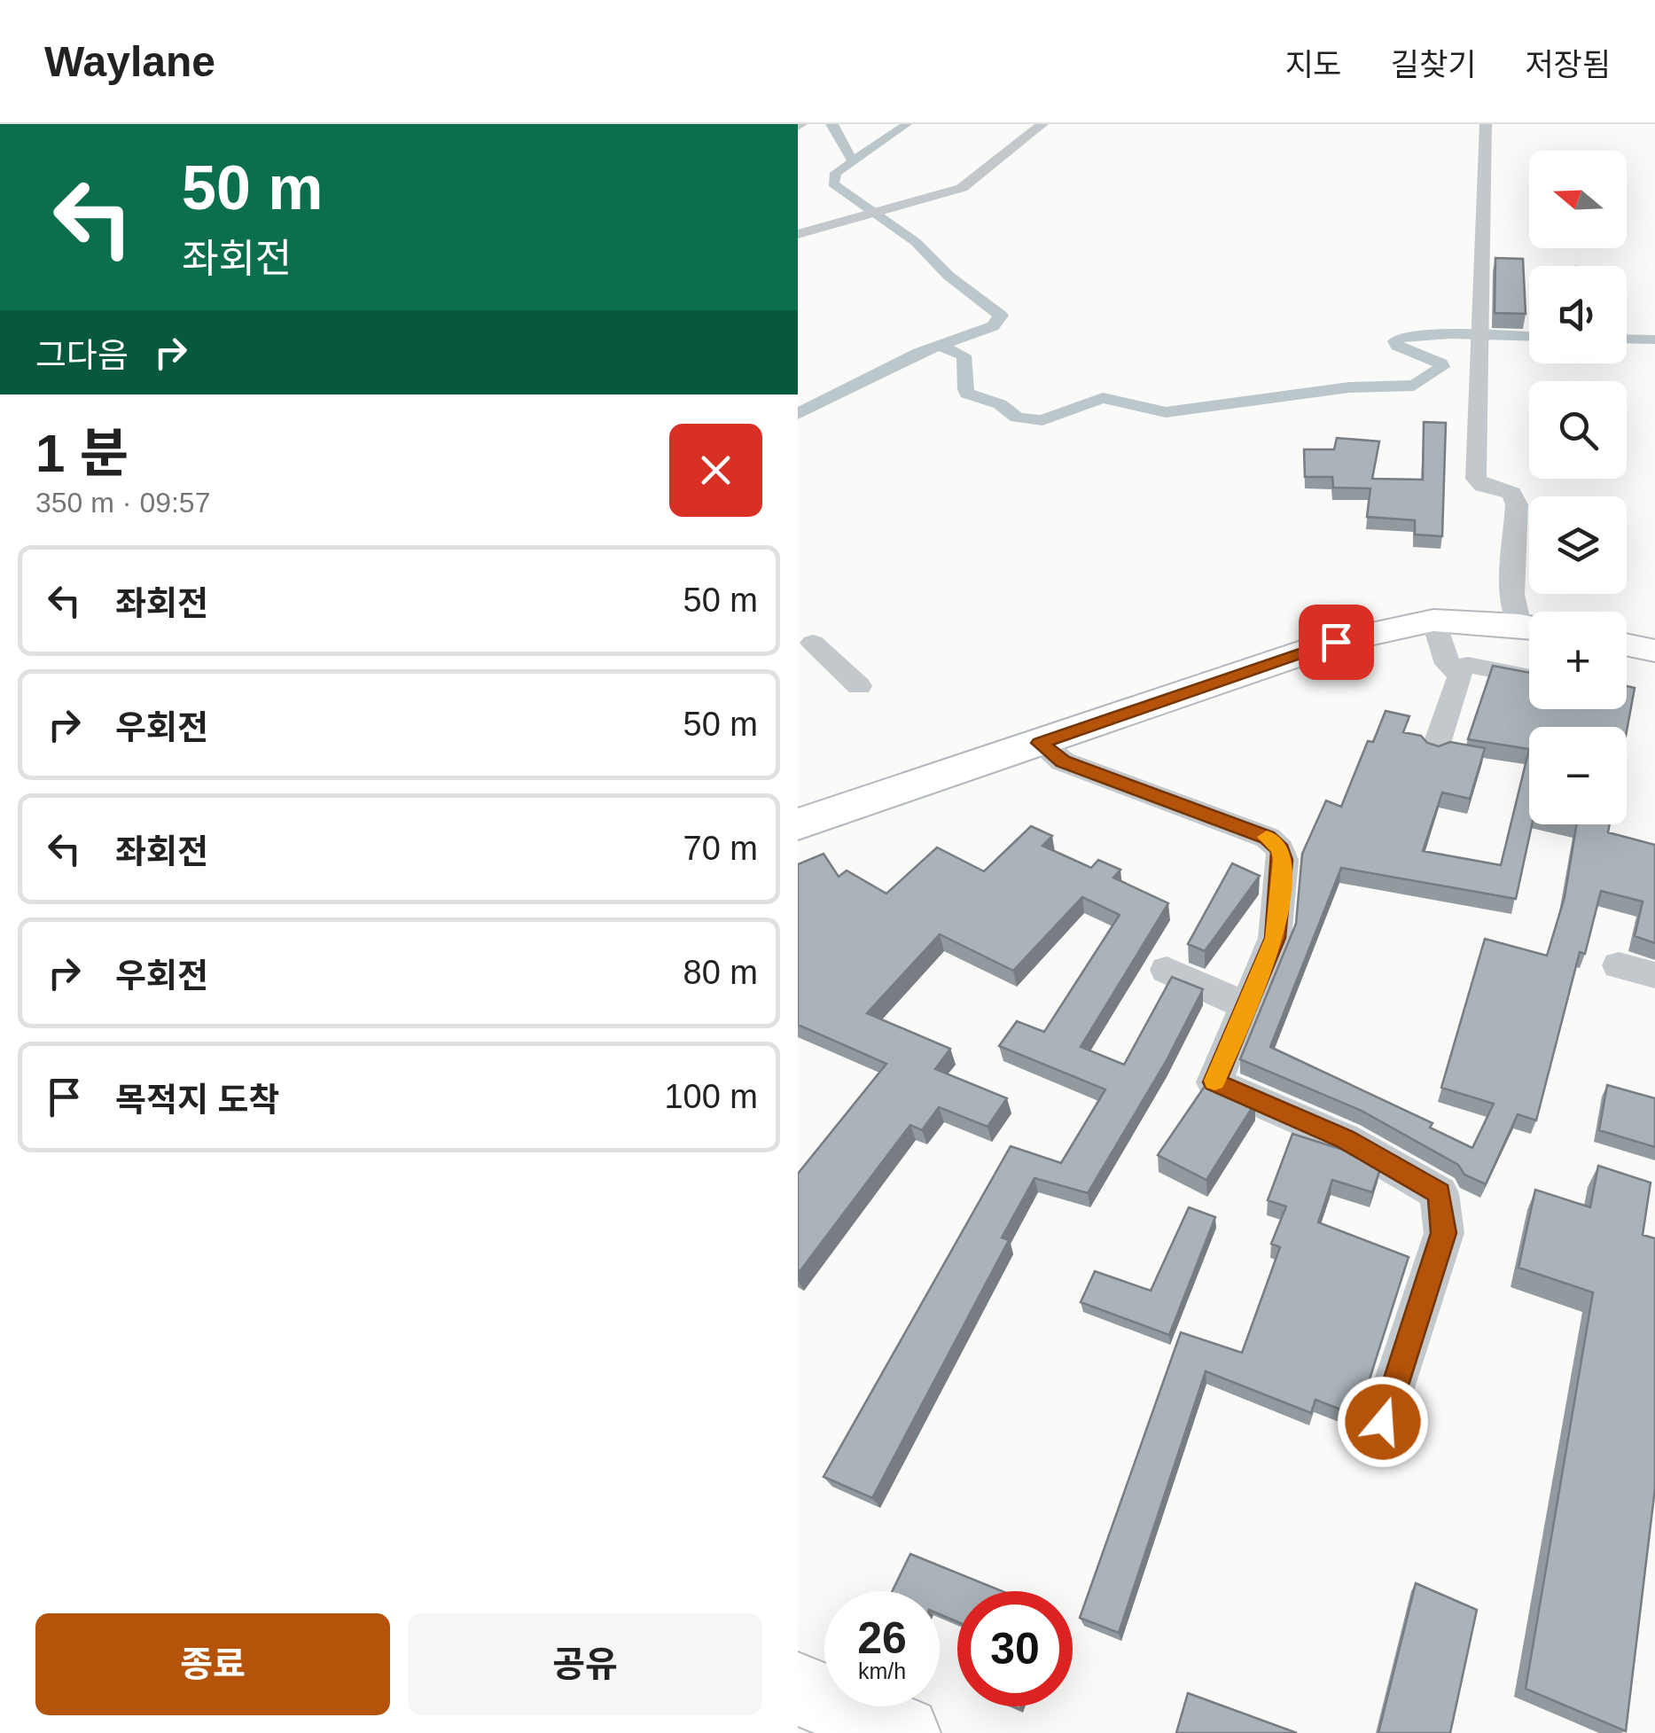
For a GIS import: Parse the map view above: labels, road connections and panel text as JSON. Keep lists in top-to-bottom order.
{
  "north": "left",
  "page": {
    "header": "Waylane",
    "nav": ["지도", "길찾기", "저장됨"],
    "turn": ["50 m", "좌회전"],
    "map_buttons": ["+", "−"],
    "then": "그다음",
    "heading": ["1 분", "350 m · 09:57"],
    "list": [
      {
        "name": "좌회전",
        "value": "50 m"
      },
      {
        "name": "우회전",
        "value": "50 m"
      },
      {
        "name": "좌회전",
        "value": "70 m"
      },
      {
        "name": "우회전",
        "value": "80 m"
      },
      {
        "name": "목적지 도착",
        "value": "100 m"
      }
    ],
    "speed": "26 km/h",
    "limit": "30",
    "buttons": ["종료", "공유"]
  }
}
